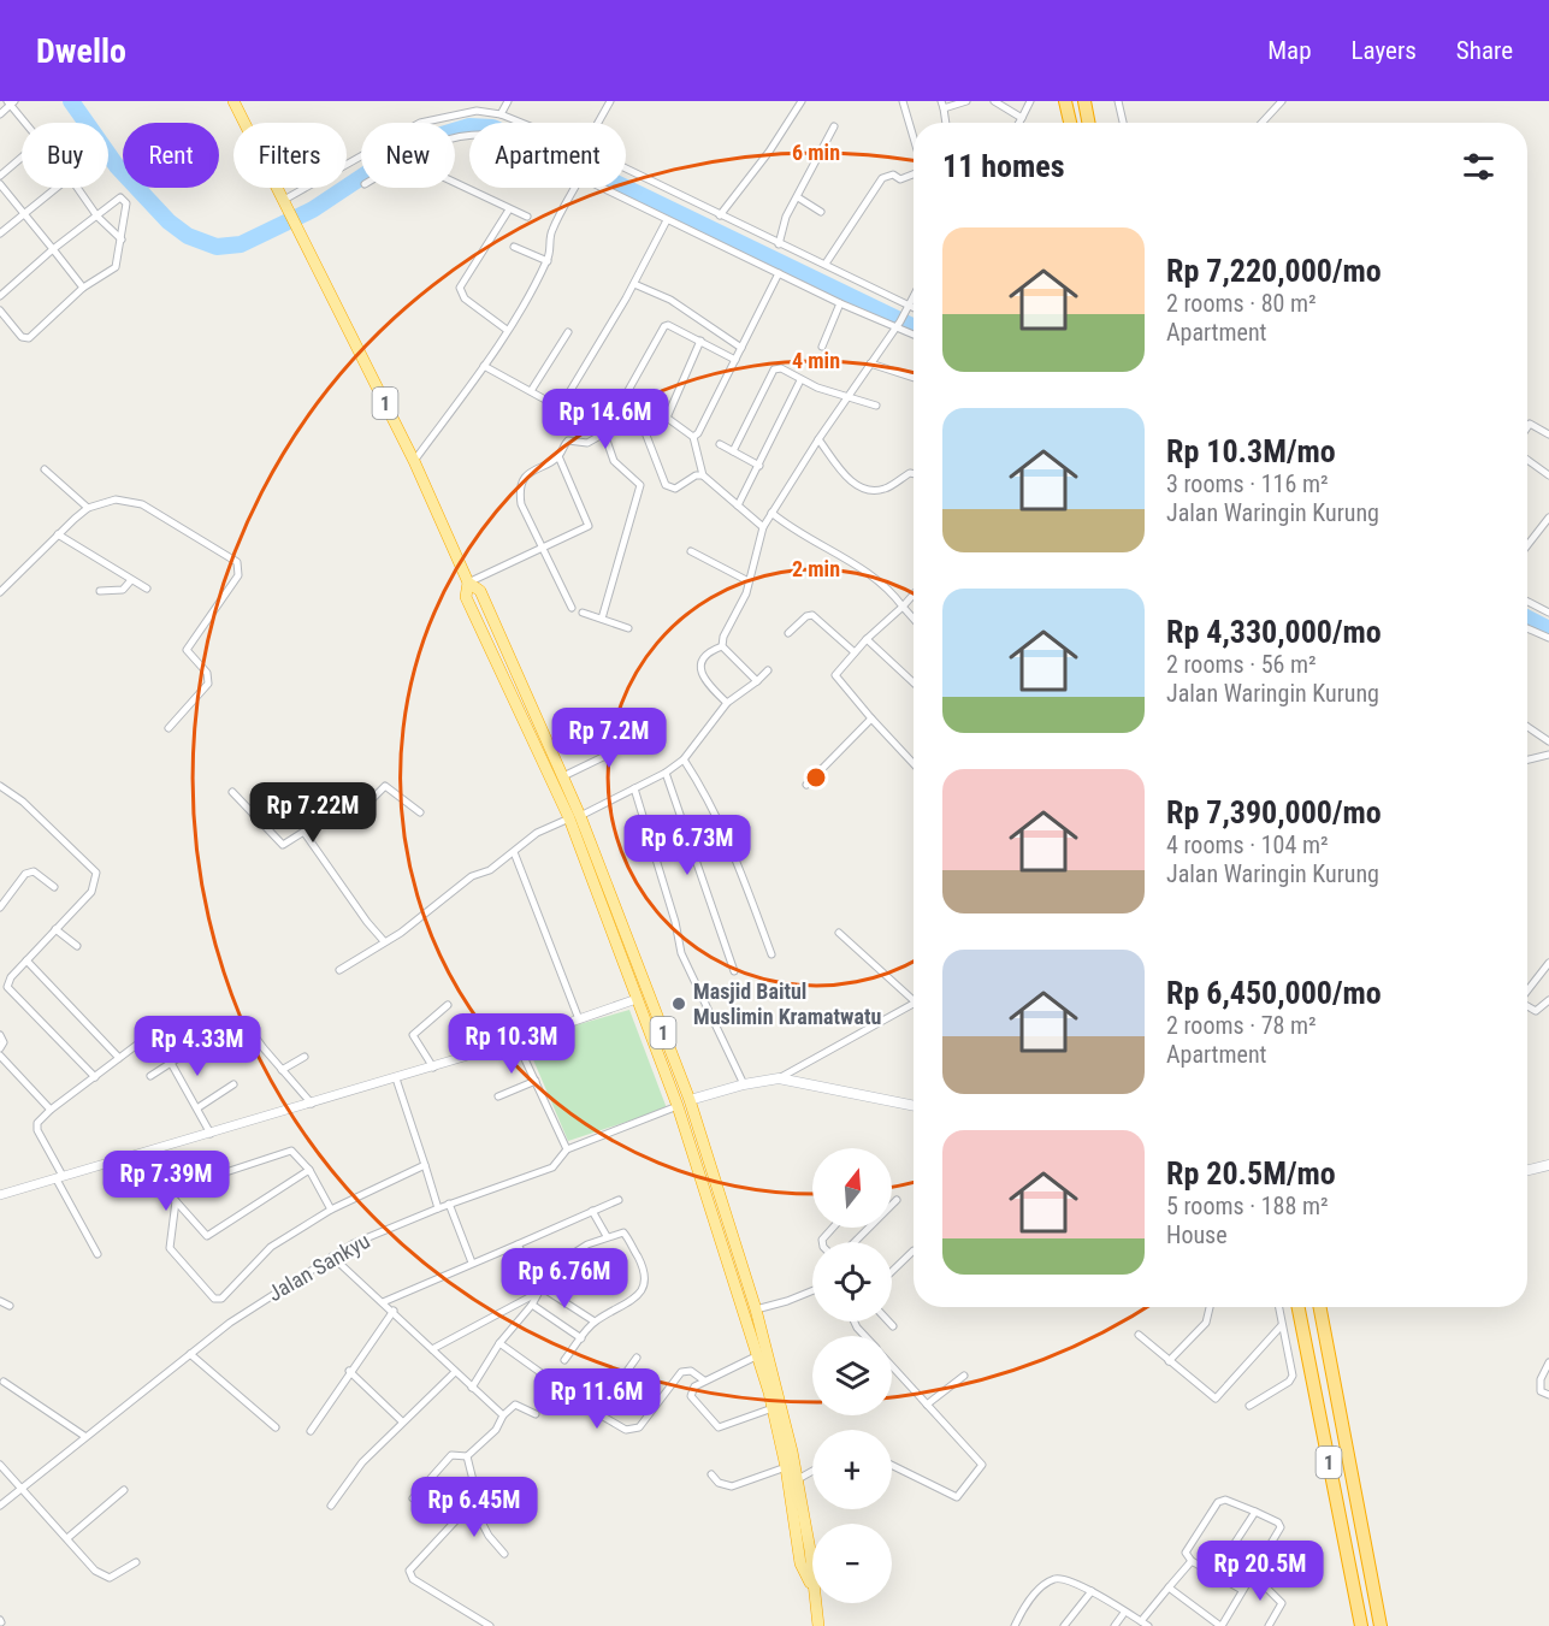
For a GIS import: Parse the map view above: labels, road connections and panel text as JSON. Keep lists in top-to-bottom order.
{
  "streets": {
    "highway": ["1"],
    "street": ["Jalan Sankyu"]
  },
  "crossings": [
    ["1", "Jalan Sankyu"]
  ],
  "places": ["Masjid Baitul Muslimin Kramatwatu"],
  "north": "top",
  "page": {
    "header": "Dwello",
    "nav": ["Map", "Layers", "Share"],
    "chip": [
      "Buy",
      "Rent",
      "Filters",
      "New",
      "Apartment"
    ],
    "heading": "11 homes",
    "list": [
      {
        "name": "Rp 7,220,000/mo",
        "note": "2 rooms · 80 m² · Apartment"
      },
      {
        "name": "Rp 10.3M/mo",
        "note": "3 rooms · 116 m² · Jalan Waringin Kurung"
      },
      {
        "name": "Rp 4,330,000/mo",
        "note": "2 rooms · 56 m² · Jalan Waringin Kurung"
      },
      {
        "name": "Rp 7,390,000/mo",
        "note": "4 rooms · 104 m² · Jalan Waringin Kurung"
      },
      {
        "name": "Rp 6,450,000/mo",
        "note": "2 rooms · 78 m² · Apartment"
      },
      {
        "name": "Rp 20.5M/mo",
        "note": "5 rooms · 188 m² · House"
      }
    ],
    "price": [
      "Rp 14.6M",
      "Rp 7.2M",
      "Rp 7.22M",
      "Rp 6.73M",
      "Rp 10.3M",
      "Rp 4.33M",
      "Rp 7.39M",
      "Rp 6.76M",
      "Rp 11.6M",
      "Rp 6.45M",
      "Rp 20.5M"
    ],
    "map_buttons": ["+", "−"]
  },
  "rings": ["6 min", "4 min", "2 min"]
}
